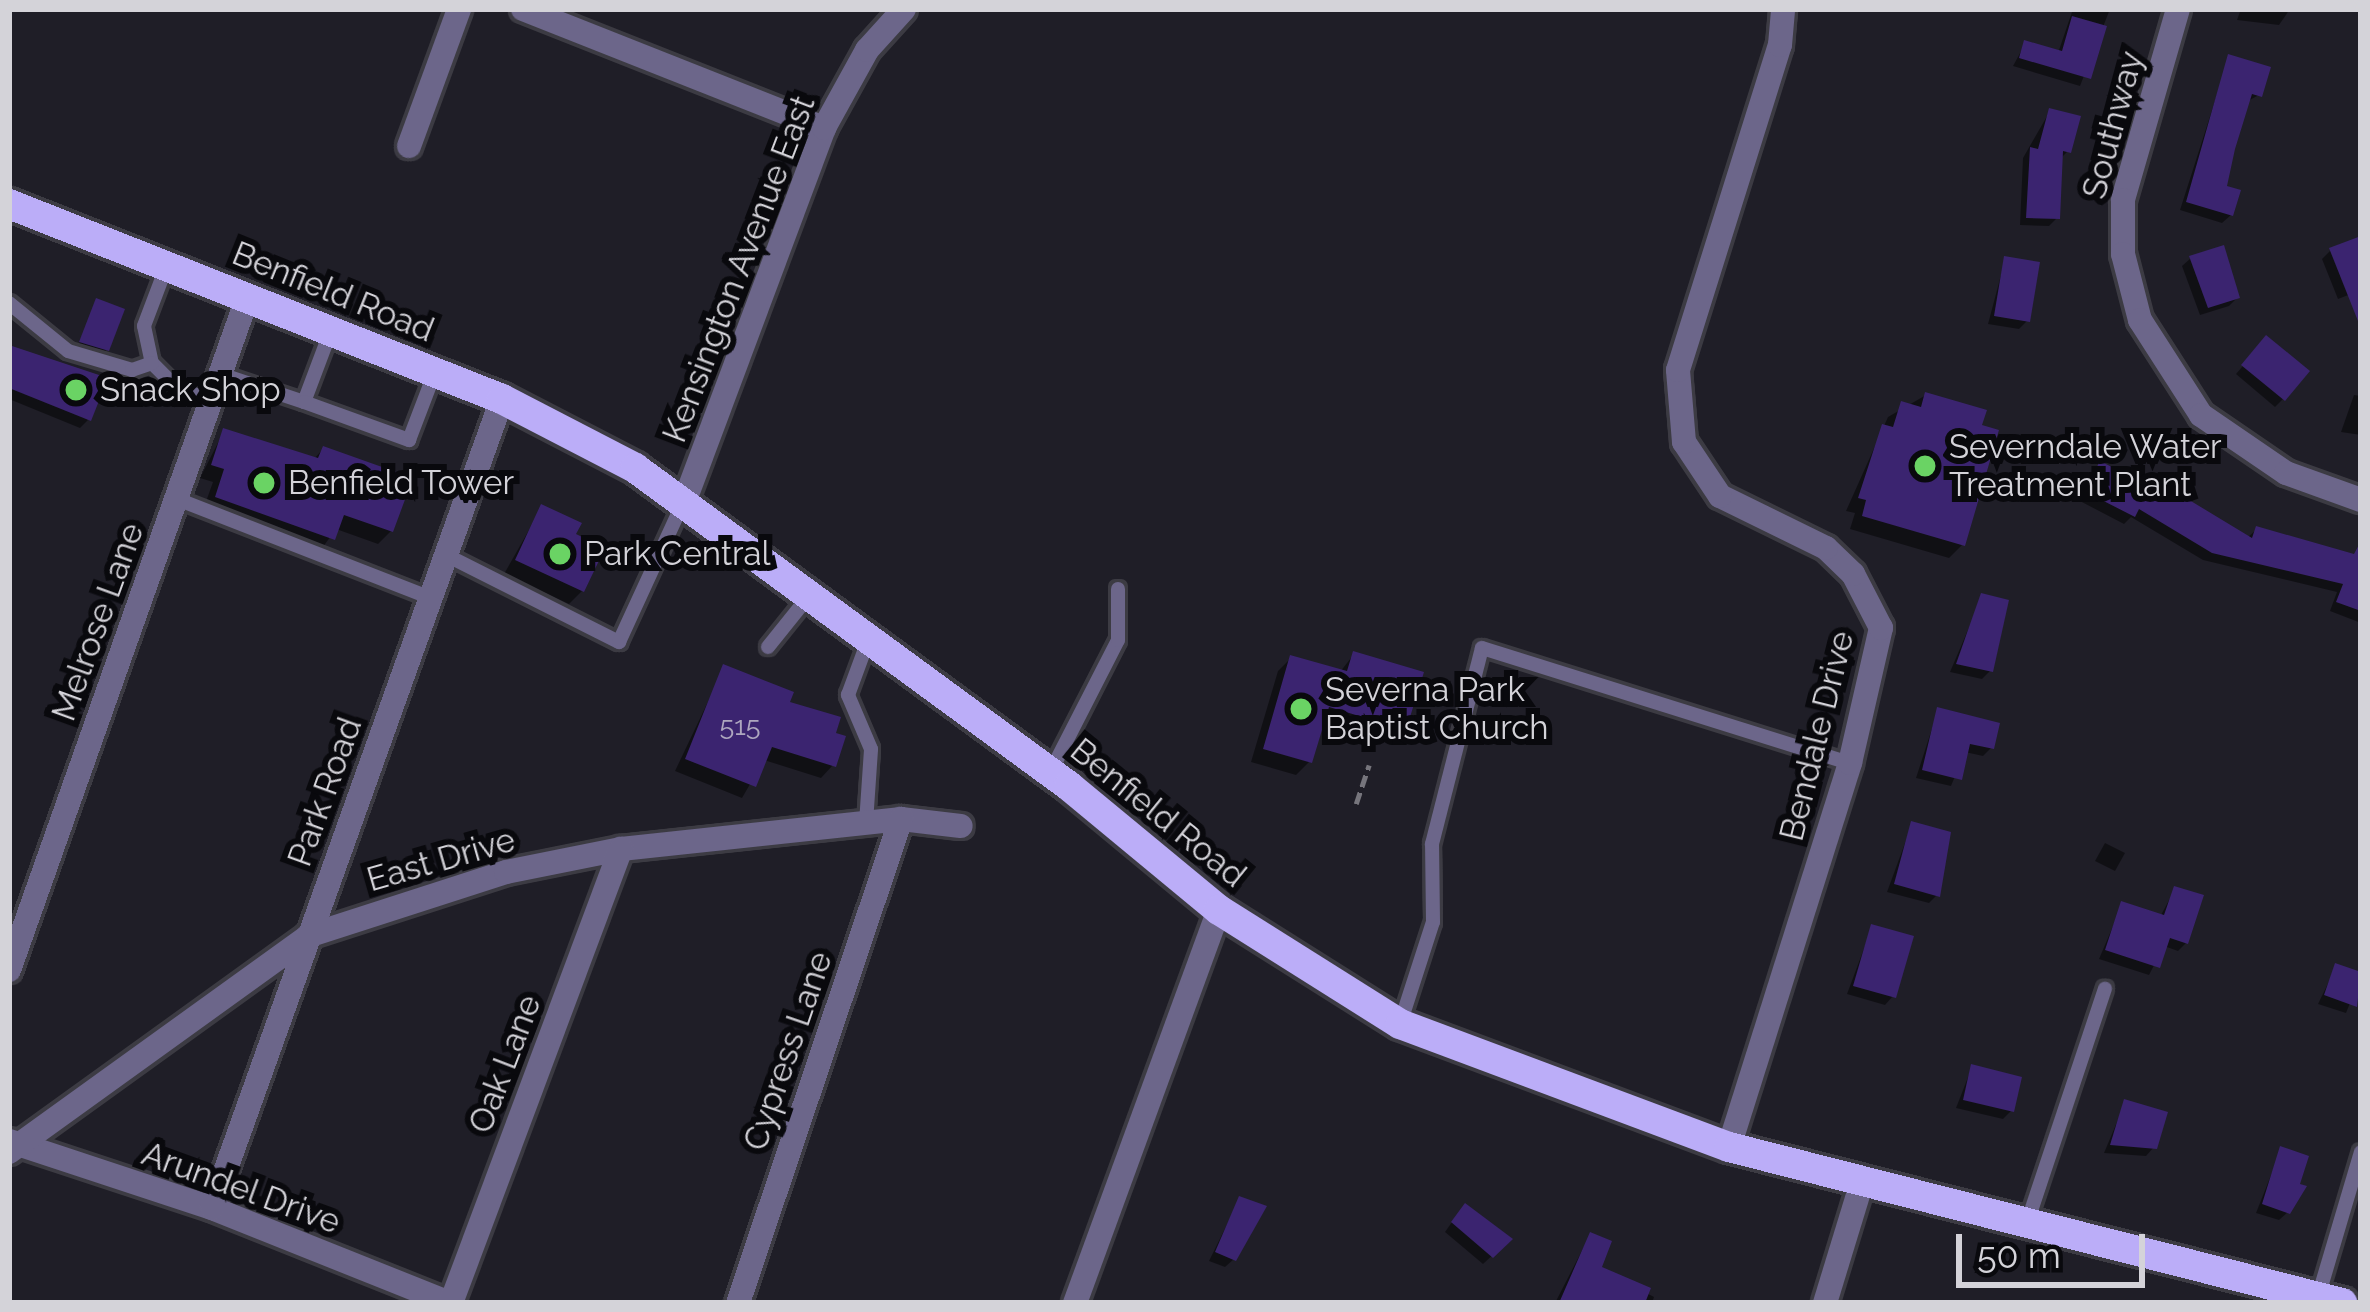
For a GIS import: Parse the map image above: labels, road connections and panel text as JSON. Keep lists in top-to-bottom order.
{
  "streets": {
    "main road": ["Benfield Road"],
    "street": [
      "Southway",
      "Kensington Avenue East",
      "Melrose Lane",
      "Bendale Drive",
      "Park Road",
      "East Drive",
      "Cypress Lane",
      "Oak Lane",
      "Arundel Drive"
    ]
  },
  "crossings": [
    ["Kensington Avenue East", "Benfield Road"],
    ["Benfield Road", "Melrose Lane"],
    ["Benfield Road", "Bendale Drive"],
    ["Benfield Road", "Park Road"],
    ["Park Road", "East Drive"],
    ["Park Road", "Arundel Drive"],
    ["East Drive", "Cypress Lane"],
    ["East Drive", "Oak Lane"],
    ["East Drive", "Arundel Drive"],
    ["Oak Lane", "Arundel Drive"]
  ],
  "places": [
    "Snack Shop",
    "Severndale Water Treatment Plant",
    "Benfield Tower",
    "Park Central",
    "Severna Park Baptist Church"
  ],
  "house_numbers": ["515"],
  "scale_bar": "50 m"
}
